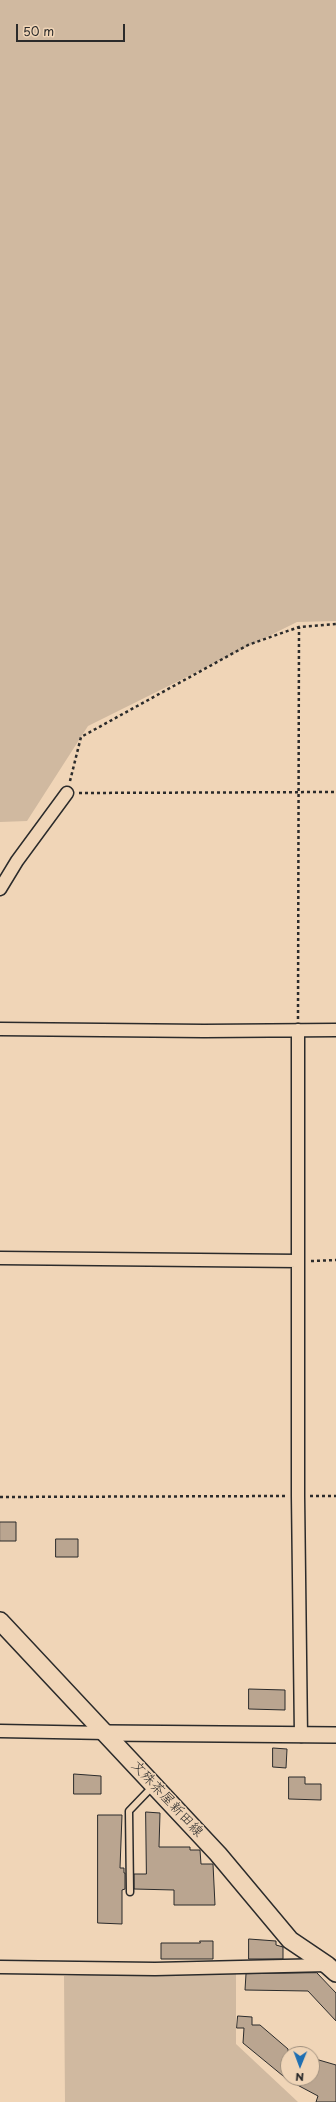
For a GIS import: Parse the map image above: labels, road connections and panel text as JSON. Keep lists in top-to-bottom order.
{
  "streets": {
    "main road": ["文殊茶屋新田線"]
  },
  "scale_bar": "50 m",
  "north": "bottom"
}
